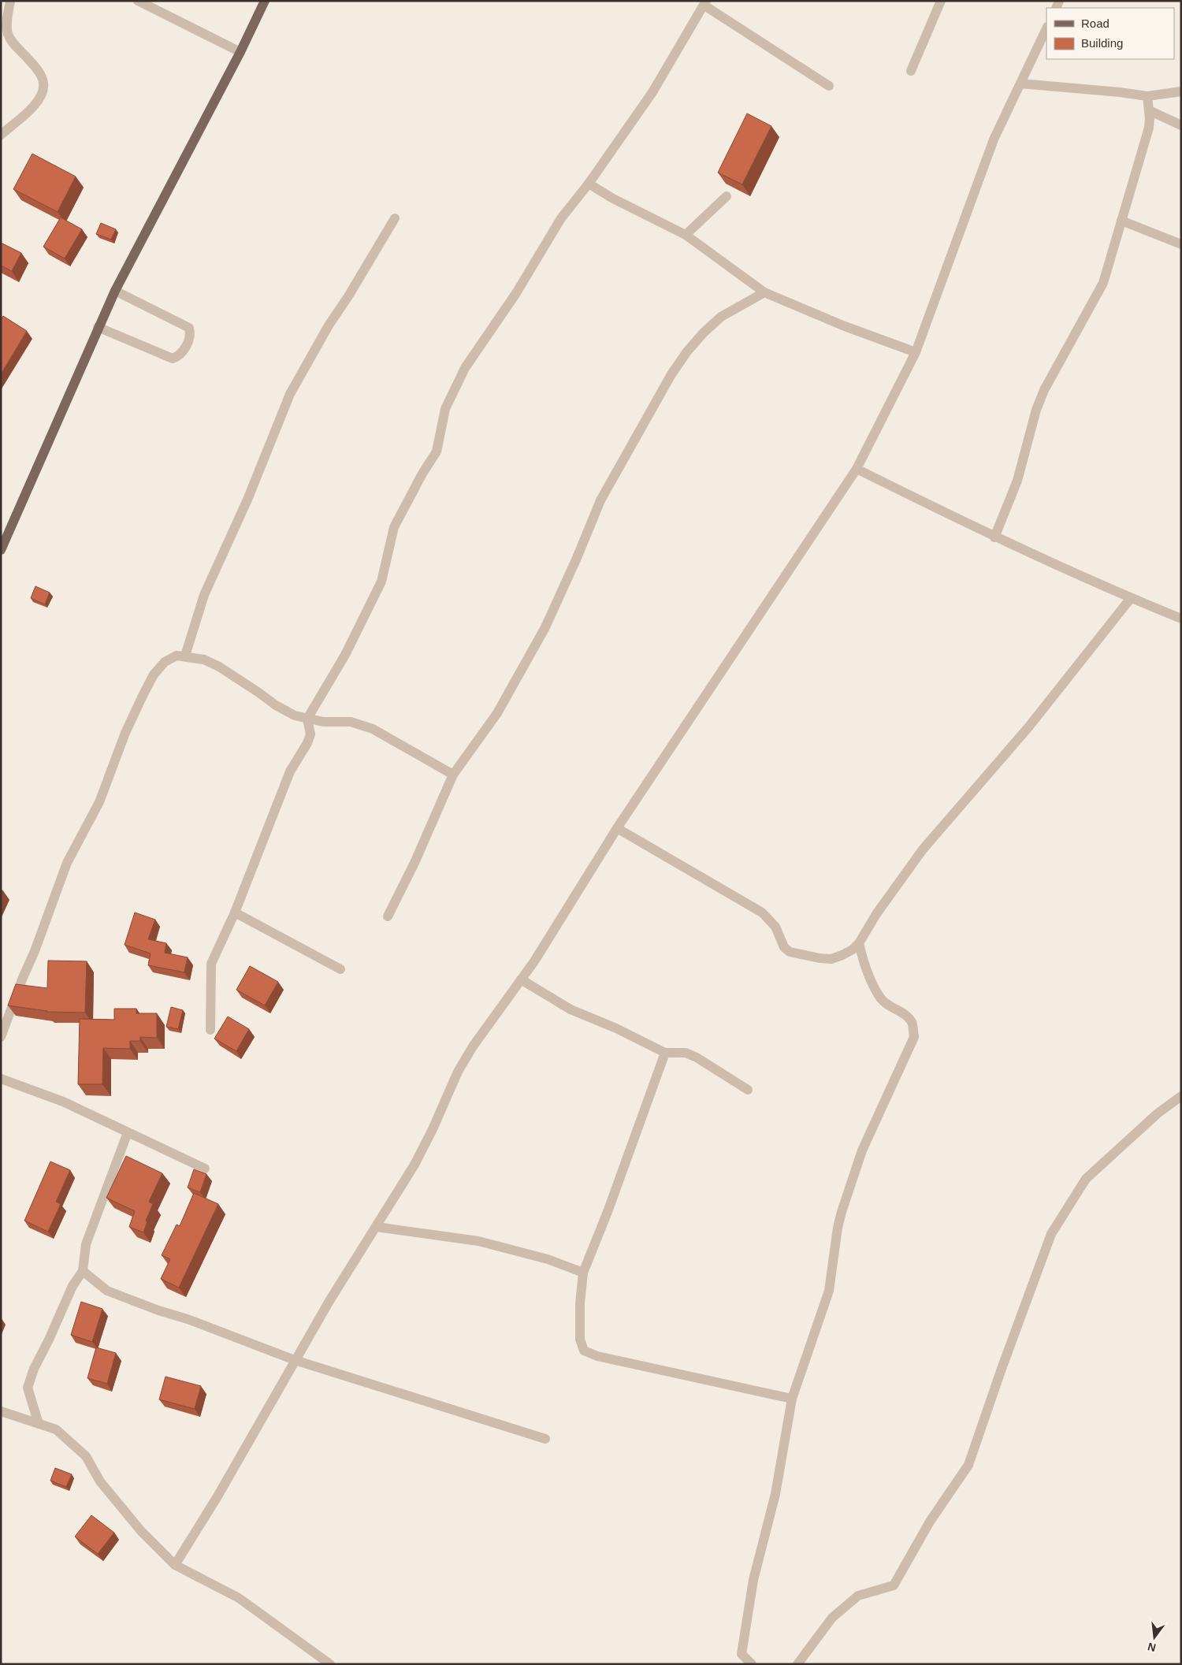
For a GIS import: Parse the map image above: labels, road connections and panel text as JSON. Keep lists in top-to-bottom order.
{
  "legend": ["Road", "Building"],
  "north": "bottom"
}
